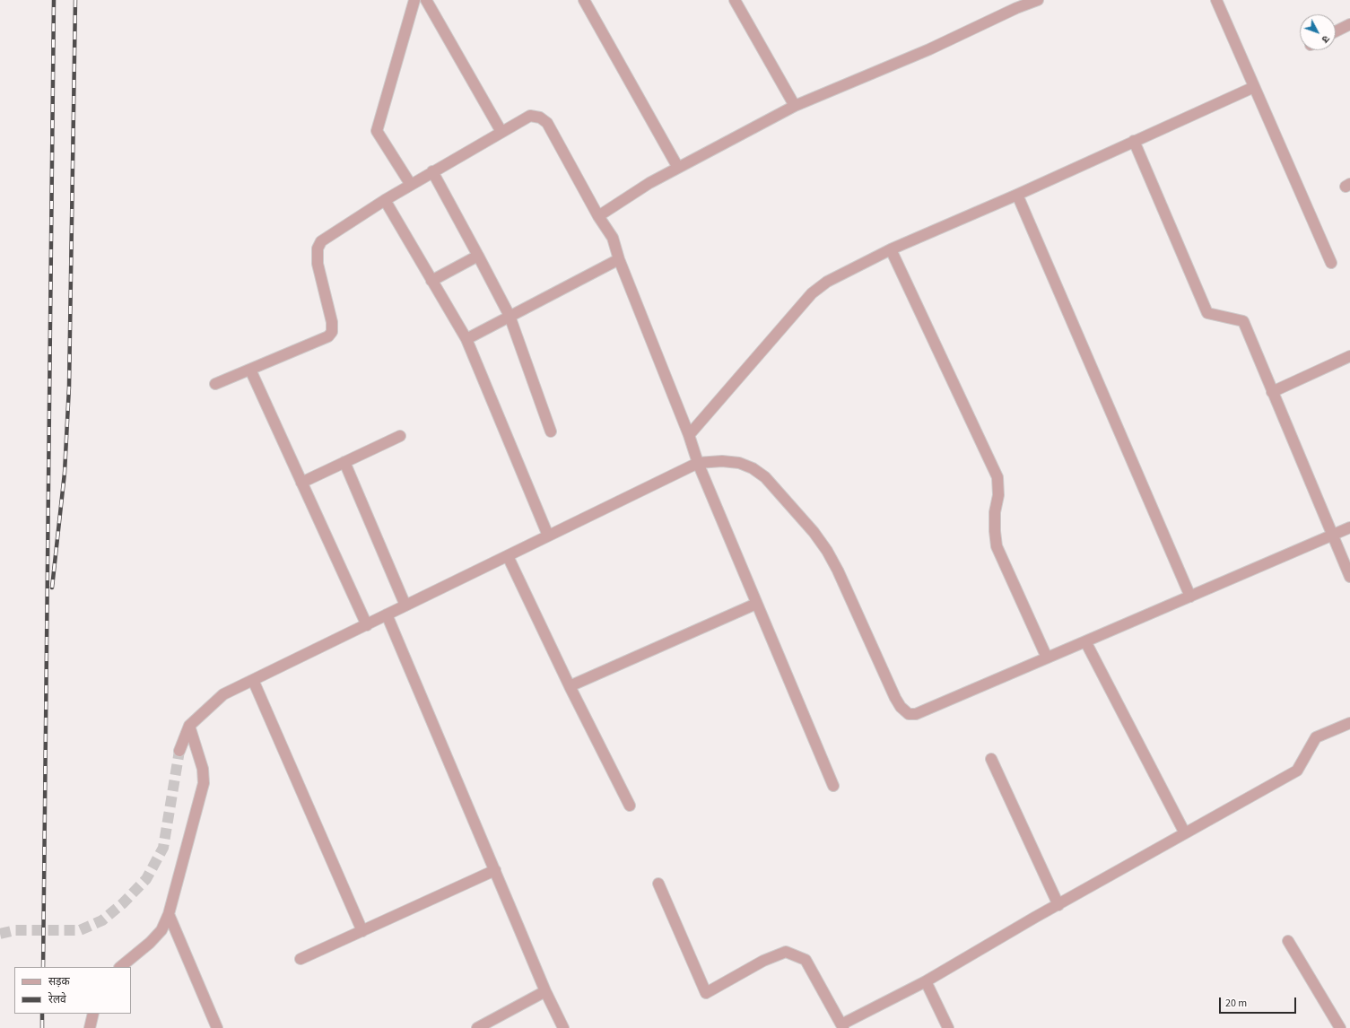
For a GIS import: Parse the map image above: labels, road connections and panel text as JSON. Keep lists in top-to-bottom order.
{
  "legend": ["सड़क", "रेलवे"],
  "scale_bar": "20 m",
  "north": "bottom right"
}
